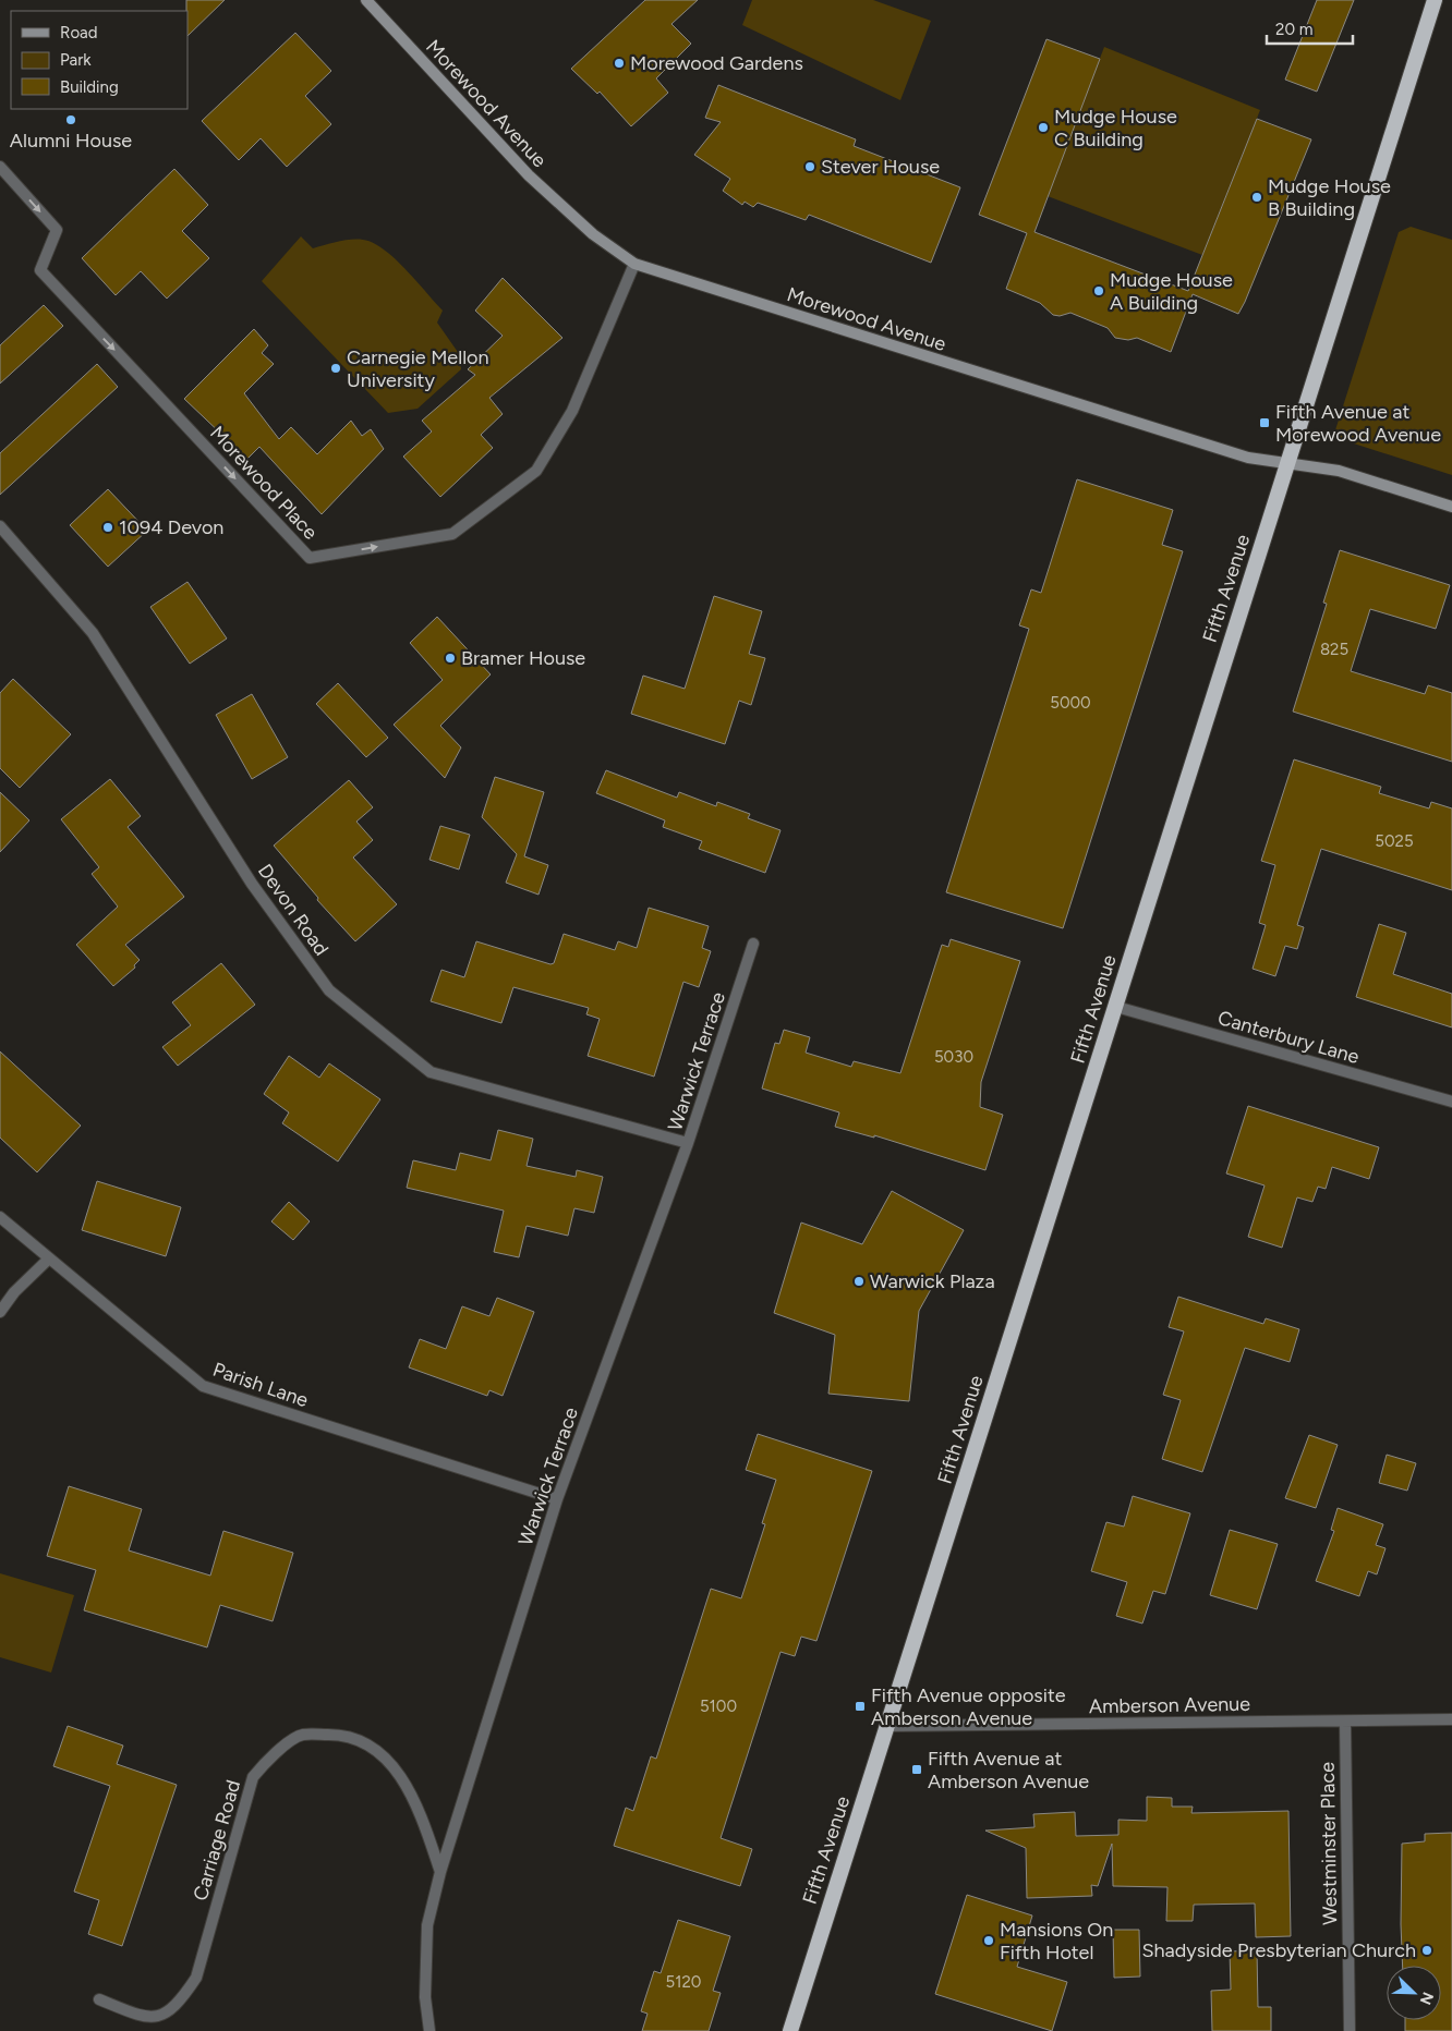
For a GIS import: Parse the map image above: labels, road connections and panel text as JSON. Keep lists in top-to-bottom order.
{
  "streets": {
    "highway": ["Fifth Avenue"],
    "main road": ["Morewood Avenue"],
    "street": [
      "Morewood Place",
      "Devon Road",
      "Canterbury Lane",
      "Warwick Terrace",
      "Parish Lane",
      "Amberson Avenue",
      "Carriage Road",
      "Westminster Place"
    ]
  },
  "crossings": [
    ["Morewood Avenue", "Morewood Place"],
    ["Morewood Avenue", "Fifth Avenue"],
    ["Fifth Avenue", "Canterbury Lane"],
    ["Fifth Avenue", "Amberson Avenue"],
    ["Devon Road", "Warwick Terrace"],
    ["Warwick Terrace", "Parish Lane"],
    ["Warwick Terrace", "Carriage Road"],
    ["Amberson Avenue", "Westminster Place"]
  ],
  "places": {
    "other": [
      "Morewood Gardens",
      "Alumni House",
      "Mudge House C Building",
      "Stever House",
      "Mudge House B Building",
      "Mudge House A Building",
      "Carnegie Mellon University",
      "1094 Devon",
      "Bramer House",
      "Warwick Plaza",
      "Mansions On Fifth Hotel",
      "Shadyside Presbyterian Church"
    ],
    "transit": ["Fifth Avenue at Morewood Avenue", "Fifth Avenue opposite Amberson Avenue", "Fifth Avenue at Amberson Avenue"]
  },
  "house_numbers": [
    "825",
    "5000",
    "5025",
    "5030",
    "5100",
    "5120"
  ],
  "legend": ["Road", "Park", "Building"],
  "scale_bar": "20 m",
  "north": "bottom right"
}
